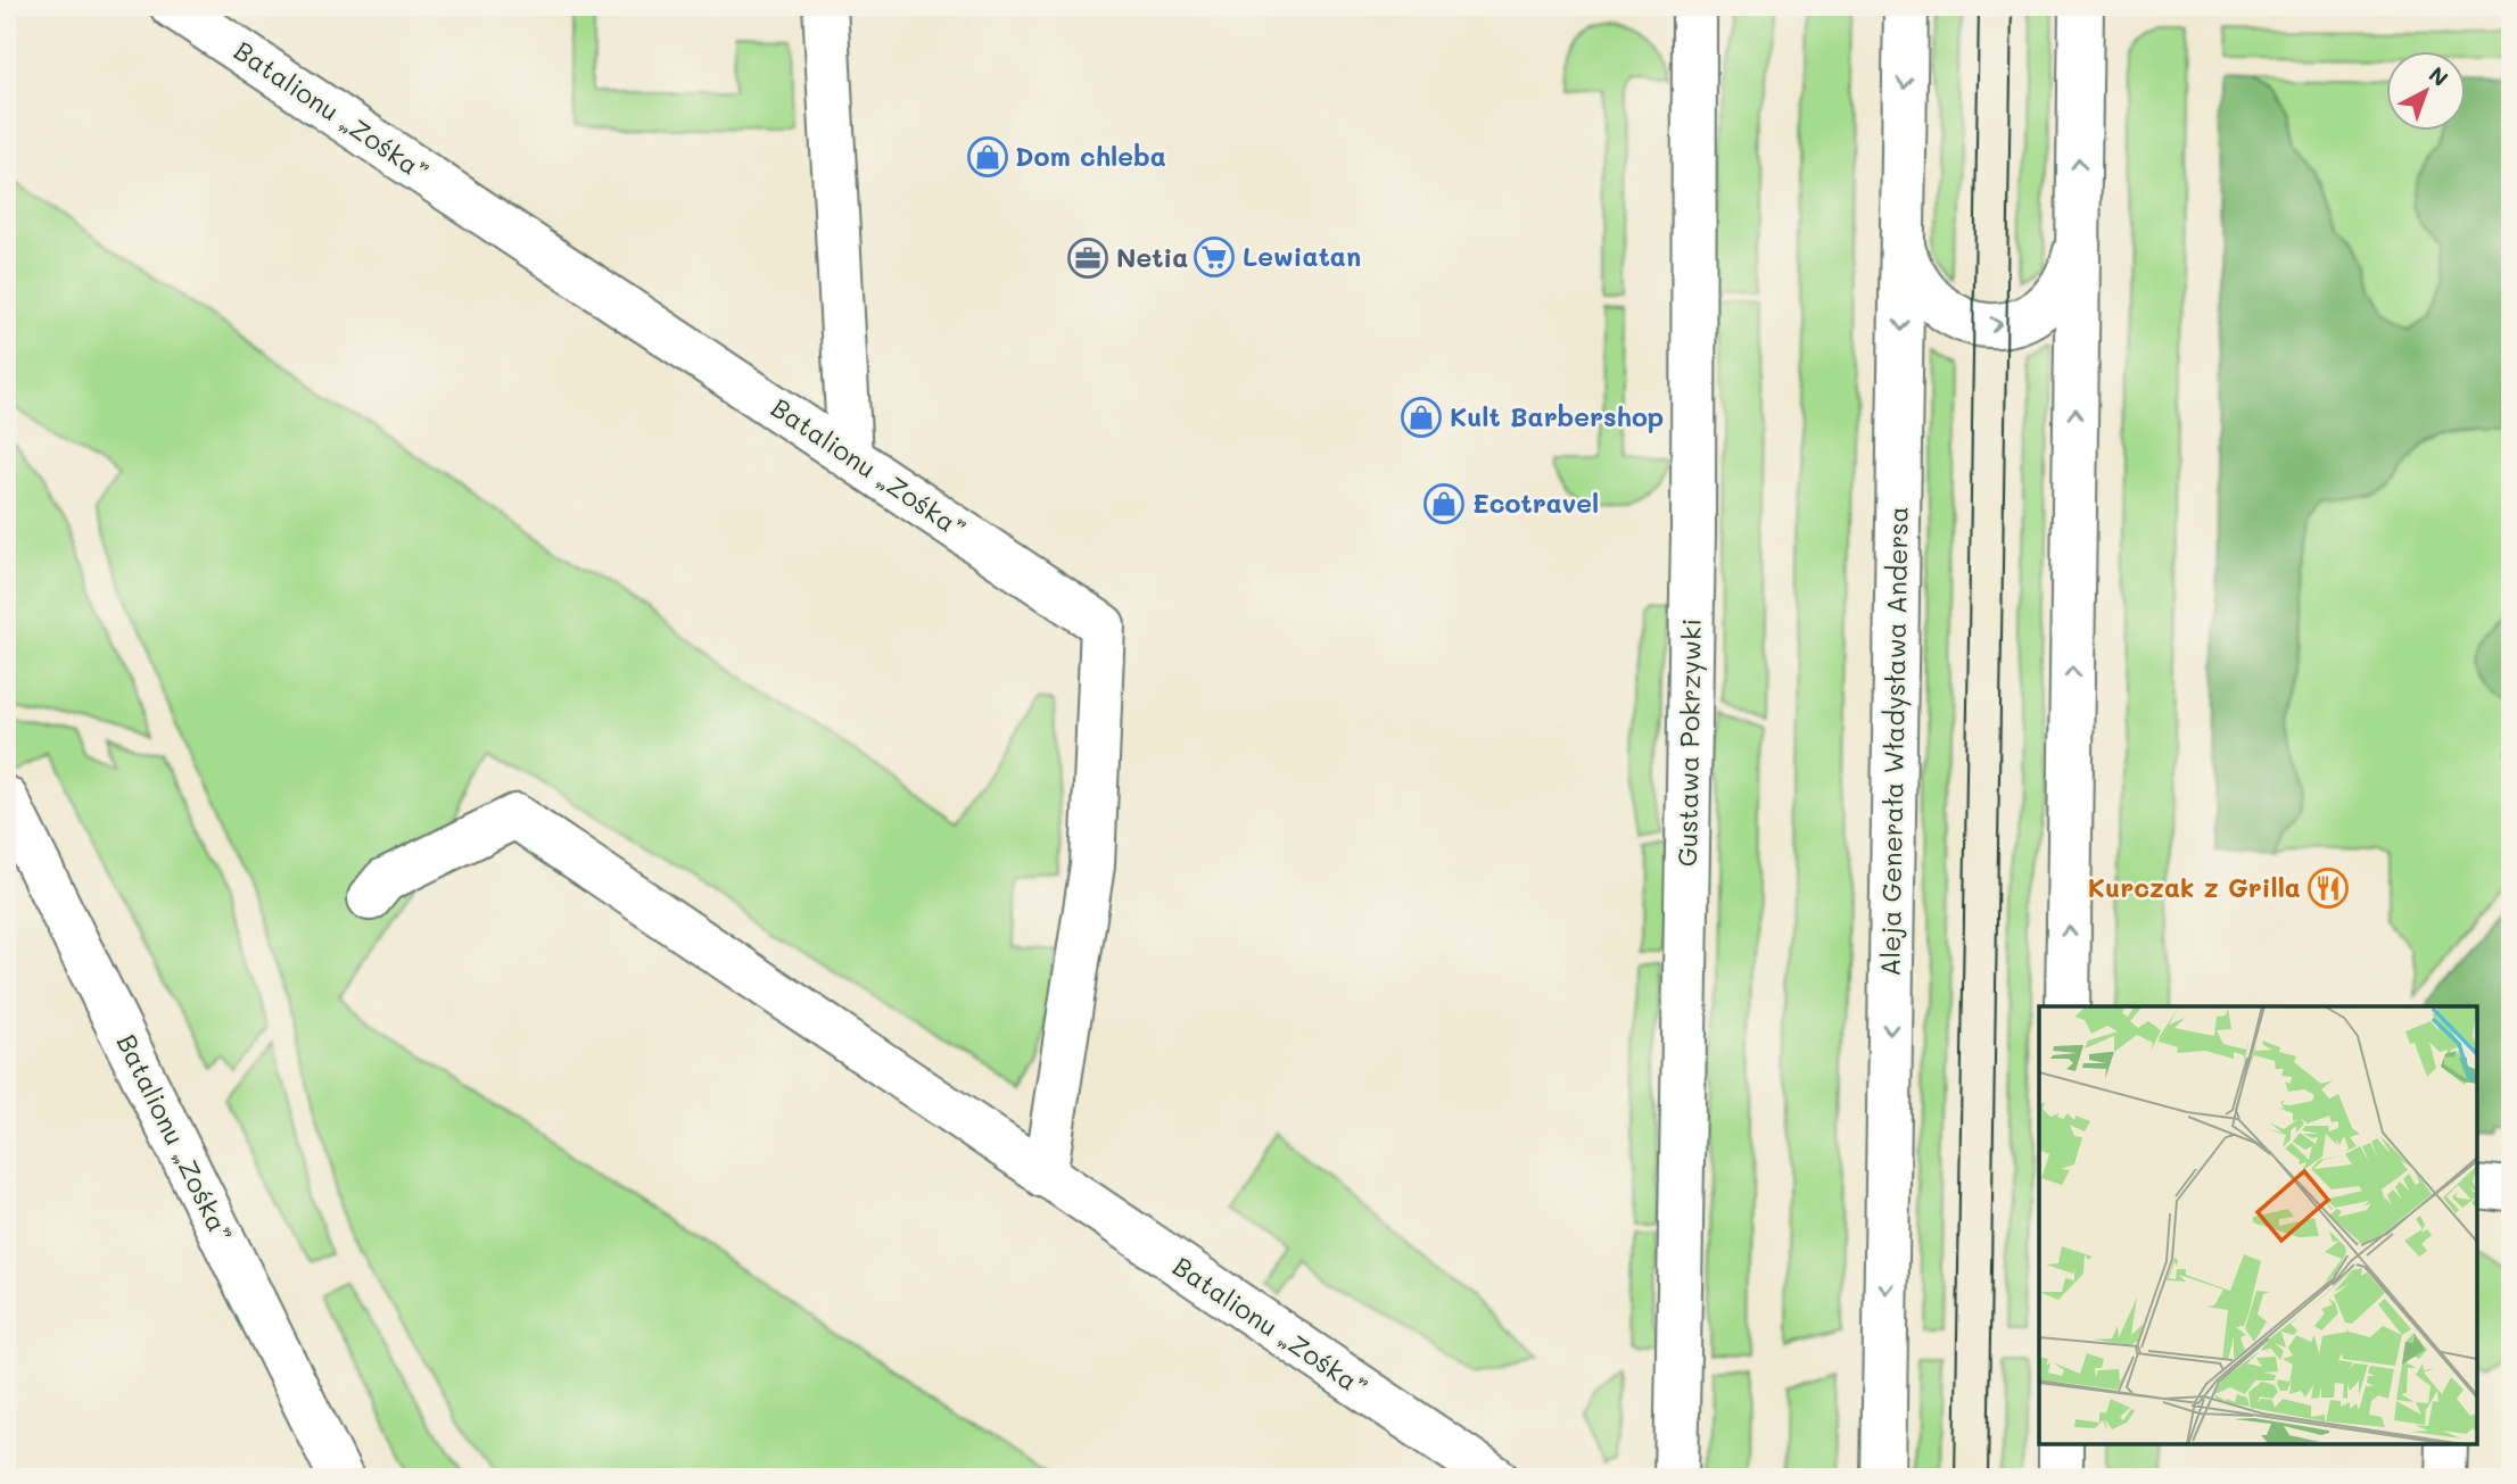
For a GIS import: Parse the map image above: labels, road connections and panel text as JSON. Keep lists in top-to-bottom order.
{
  "streets": {
    "street": ["Batalionu „Zośka”", "Aleja Generała Władysława Andersa", "Gustawa Pokrzywki"]
  },
  "places": {
    "shop": ["Dom chleba", "Kult Barbershop", "Ecotravel"],
    "supermarket": ["Lewiatan"],
    "office": ["Netia"],
    "restaurant": ["Kurczak z Grilla"]
  },
  "north": "top right"
}
